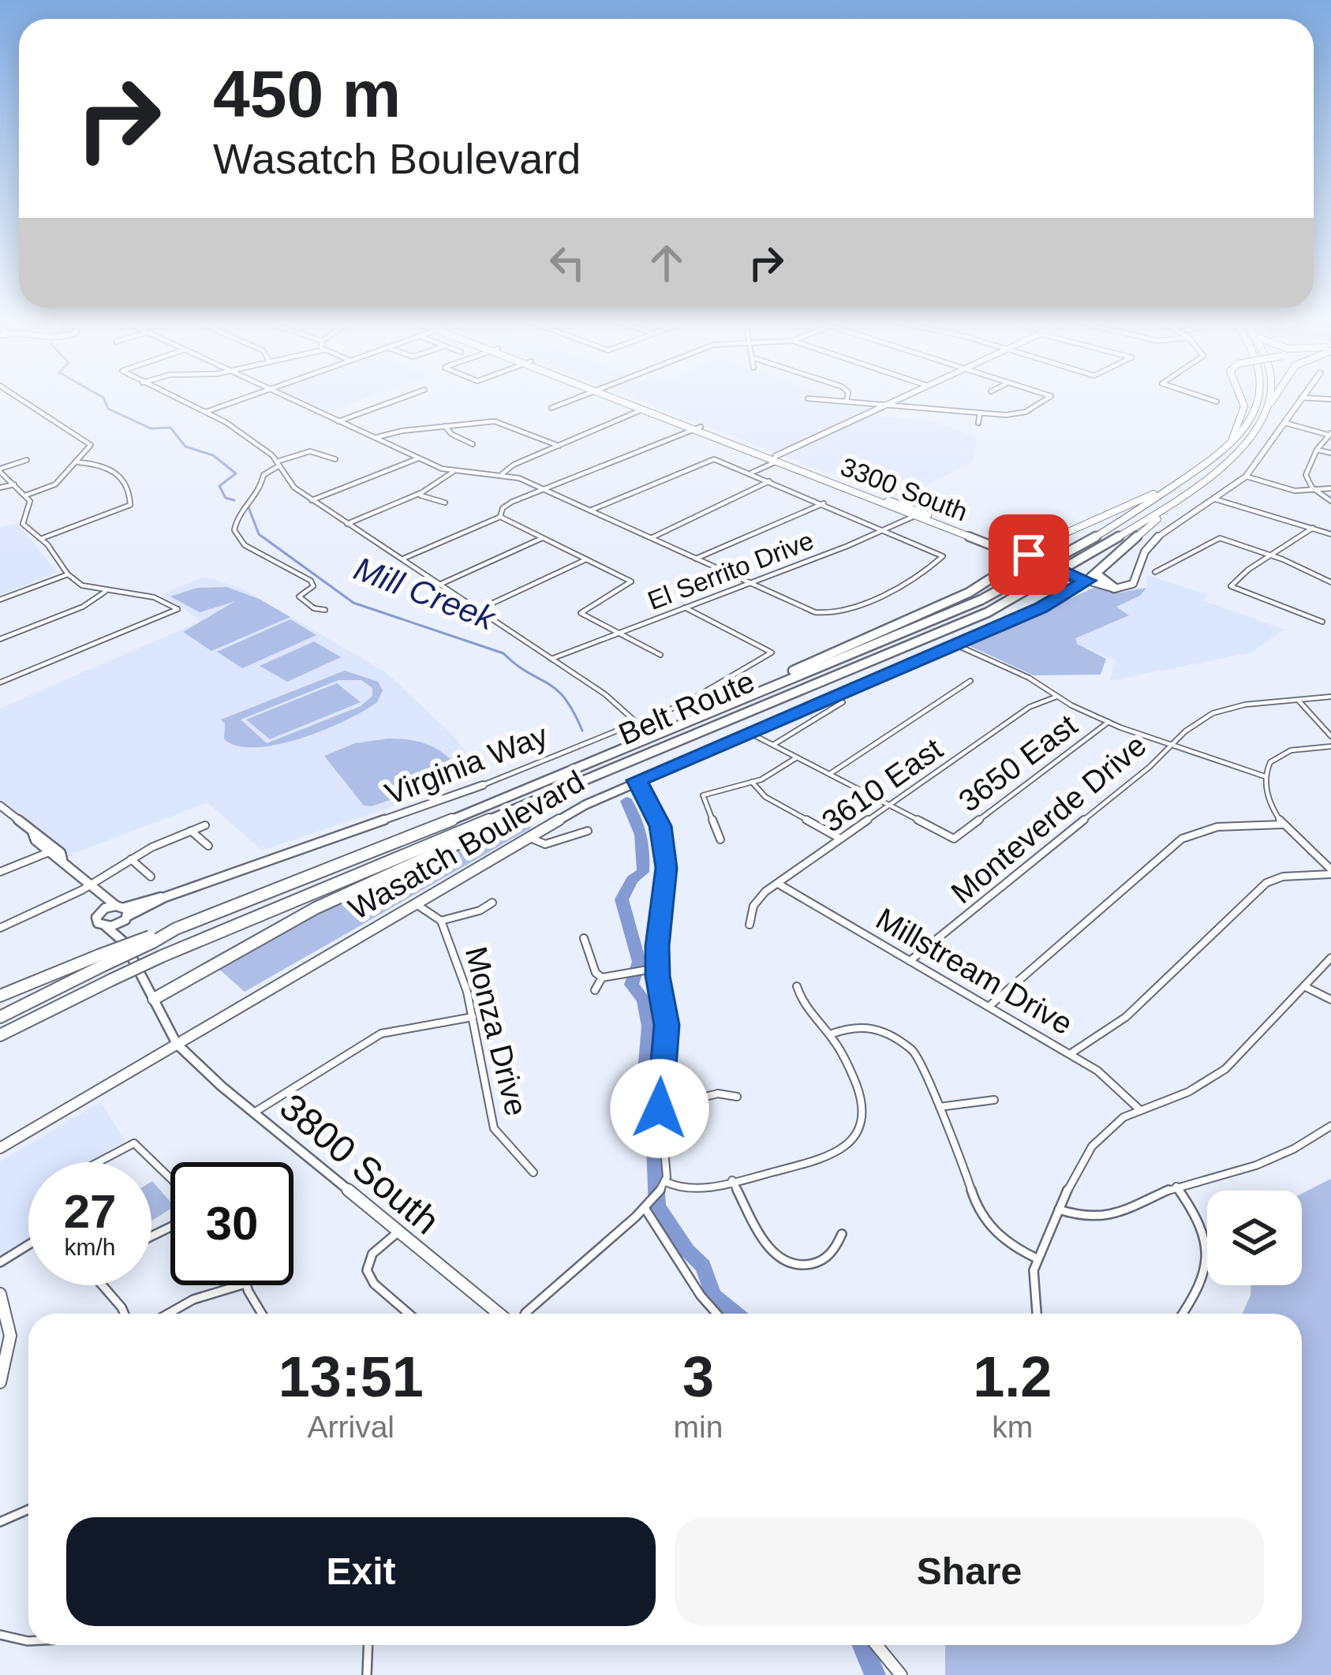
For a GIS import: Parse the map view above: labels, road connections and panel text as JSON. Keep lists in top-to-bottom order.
{
  "streets": {
    "highway": ["Belt Route"],
    "main road": ["3300 South", "Wasatch Boulevard"],
    "street": [
      "El Serrito Drive",
      "3650 East",
      "Virginia Way",
      "3610 East",
      "Monteverde Drive",
      "Millstream Drive",
      "Monza Drive",
      "3800 South"
    ]
  },
  "crossings": [
    ["3300 South", "El Serrito Drive"],
    ["3300 South", "Wasatch Boulevard"],
    ["El Serrito Drive", "Virginia Way"],
    ["3650 East", "3610 East"],
    ["3610 East", "Millstream Drive"],
    ["Monteverde Drive", "Millstream Drive"],
    ["Wasatch Boulevard", "Monza Drive"],
    ["Wasatch Boulevard", "3800 South"]
  ],
  "water": ["Mill Creek"],
  "page": {
    "turn": ["450 m", "Wasatch Boulevard"],
    "speed": "27 km/h",
    "limit": "30",
    "eta": [
      "13:51",
      "Arrival",
      "3",
      "min",
      "1.2",
      "km"
    ],
    "buttons": ["Exit", "Share"]
  }
}
